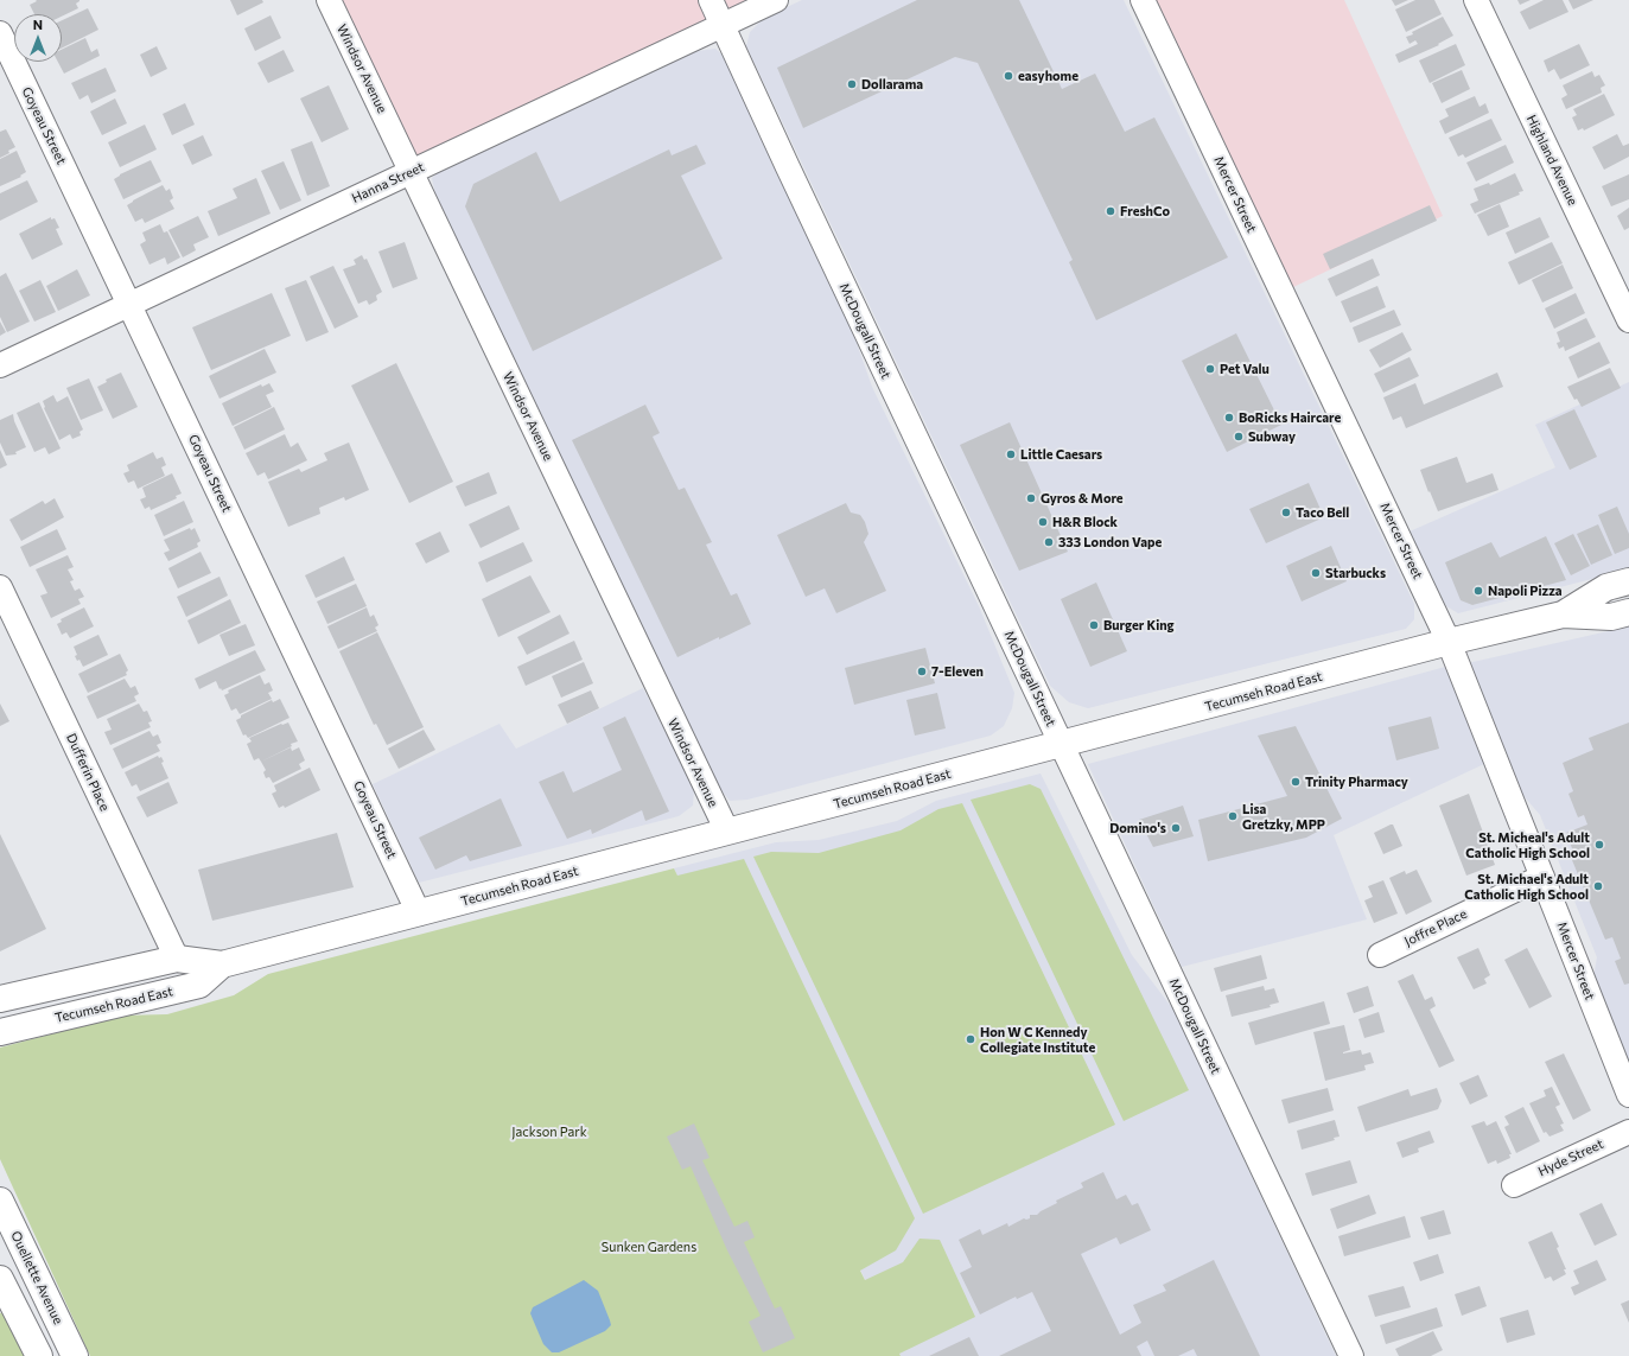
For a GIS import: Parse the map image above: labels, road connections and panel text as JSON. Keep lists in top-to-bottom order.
{
  "streets": {
    "main road": ["Tecumseh Road East", "Ouellette Avenue"],
    "street": [
      "Windsor Avenue",
      "Goyeau Street",
      "Highland Avenue",
      "Hanna Street",
      "Mercer Street",
      "McDougall Street",
      "Dufferin Place",
      "Joffre Place",
      "Hyde Street"
    ]
  },
  "crossings": [
    ["Windsor Avenue", "Hanna Street"],
    ["Windsor Avenue", "Tecumseh Road East"],
    ["Goyeau Street", "Hanna Street"],
    ["Goyeau Street", "Tecumseh Road East"],
    ["Hanna Street", "McDougall Street"],
    ["Mercer Street", "Tecumseh Road East"],
    ["Mercer Street", "Joffre Place"],
    ["McDougall Street", "Tecumseh Road East"],
    ["Tecumseh Road East", "Dufferin Place"]
  ],
  "parks": ["Jackson Park", "Sunken Gardens"],
  "places": [
    "easyhome",
    "Dollarama",
    "FreshCo",
    "Pet Valu",
    "BoRicks Haircare",
    "Subway",
    "Little Caesars",
    "Gyros & More",
    "Taco Bell",
    "H&R Block",
    "333 London Vape",
    "Starbucks",
    "Napoli Pizza",
    "Burger King",
    "7-Eleven",
    "Trinity Pharmacy",
    "Lisa Gretzky, MPP",
    "Domino's",
    "St. Micheal's Adult Catholic High School",
    "St. Michael's Adult Catholic High School",
    "Hon W C Kennedy Collegiate Institute"
  ],
  "north": "top"
}
